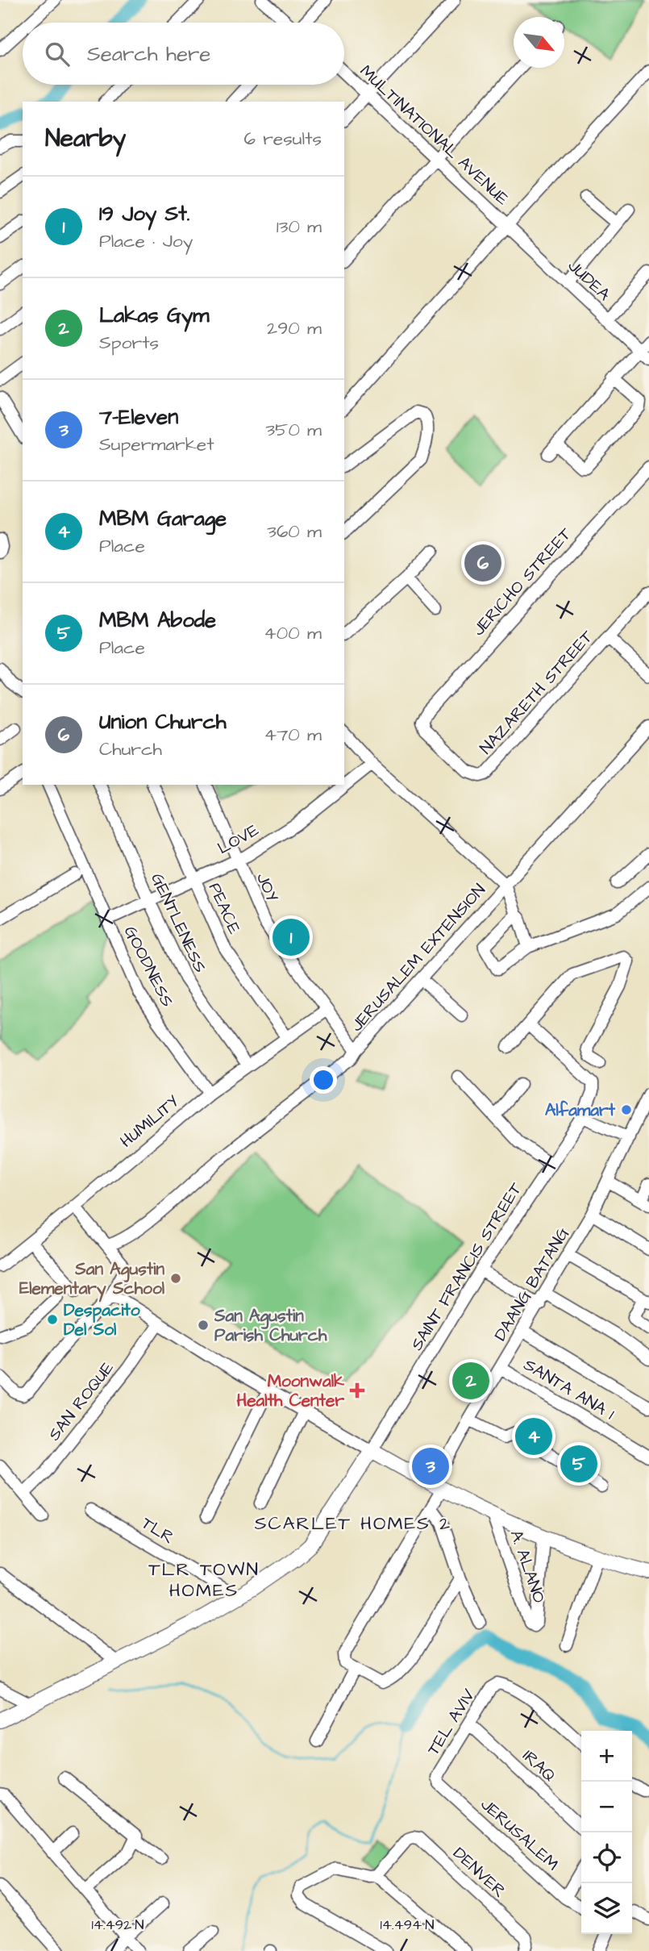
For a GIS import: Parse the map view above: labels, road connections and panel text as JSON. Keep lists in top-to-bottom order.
{
  "streets": {
    "street": [
      "MULTINATIONAL AVENUE",
      "JUDEA",
      "JERICHO STREET",
      "NAZARETH STREET",
      "LOVE",
      "JOY",
      "PEACE",
      "GENTLENESS",
      "JERUSALEM EXTENSION",
      "GOODNESS",
      "HUMILITY",
      "SAINT FRANCIS STREET",
      "DAANG BATANG",
      "SANTA ANA 1",
      "SAN ROQUE",
      "TLR",
      "A. ALANO",
      "TEL AVIV",
      "IRAQ",
      "JERUSALEM",
      "DENVER"
    ]
  },
  "crossings": [
    ["MULTINATIONAL AVENUE", "JUDEA"],
    ["JERICHO STREET", "NAZARETH STREET"],
    ["LOVE", "JOY"],
    ["LOVE", "PEACE"],
    ["LOVE", "GENTLENESS"],
    ["LOVE", "GOODNESS"],
    ["JOY", "JERUSALEM EXTENSION"],
    ["JOY", "HUMILITY"],
    ["PEACE", "HUMILITY"],
    ["GENTLENESS", "HUMILITY"],
    ["GOODNESS", "HUMILITY"],
    ["DAANG BATANG", "SANTA ANA 1"],
    ["TEL AVIV", "IRAQ"],
    ["TEL AVIV", "JERUSALEM"]
  ],
  "districts": ["SCARLET HOMES 2", "TLR TOWN HOMES"],
  "places": {
    "other": [
      "Alfamart",
      "San Agustin Elementary School",
      "Despacito Del Sol",
      "San Agustin Parish Church"
    ],
    "health": ["Moonwalk Health Center"]
  },
  "north": "bottom right",
  "page": {
    "search": "Search here",
    "heading": ["Nearby", "6 results"],
    "list": [
      {
        "mark": "1",
        "name": "19 Joy St.",
        "note": "Place · Joy",
        "value": "130 m"
      },
      {
        "mark": "2",
        "name": "Lakas Gym",
        "note": "Sports",
        "value": "290 m"
      },
      {
        "mark": "3",
        "name": "7-Eleven",
        "note": "Supermarket",
        "value": "350 m"
      },
      {
        "mark": "4",
        "name": "MBM Garage",
        "note": "Place",
        "value": "360 m"
      },
      {
        "mark": "5",
        "name": "MBM Abode",
        "note": "Place",
        "value": "400 m"
      },
      {
        "mark": "6",
        "name": "Union Church",
        "note": "Church",
        "value": "470 m"
      }
    ],
    "pins": [
      "6",
      "1",
      "2",
      "4",
      "5",
      "3"
    ],
    "map_buttons": ["+", "−"]
  },
  "coordinates": ["14.492°N", "14.494°N"]
}
